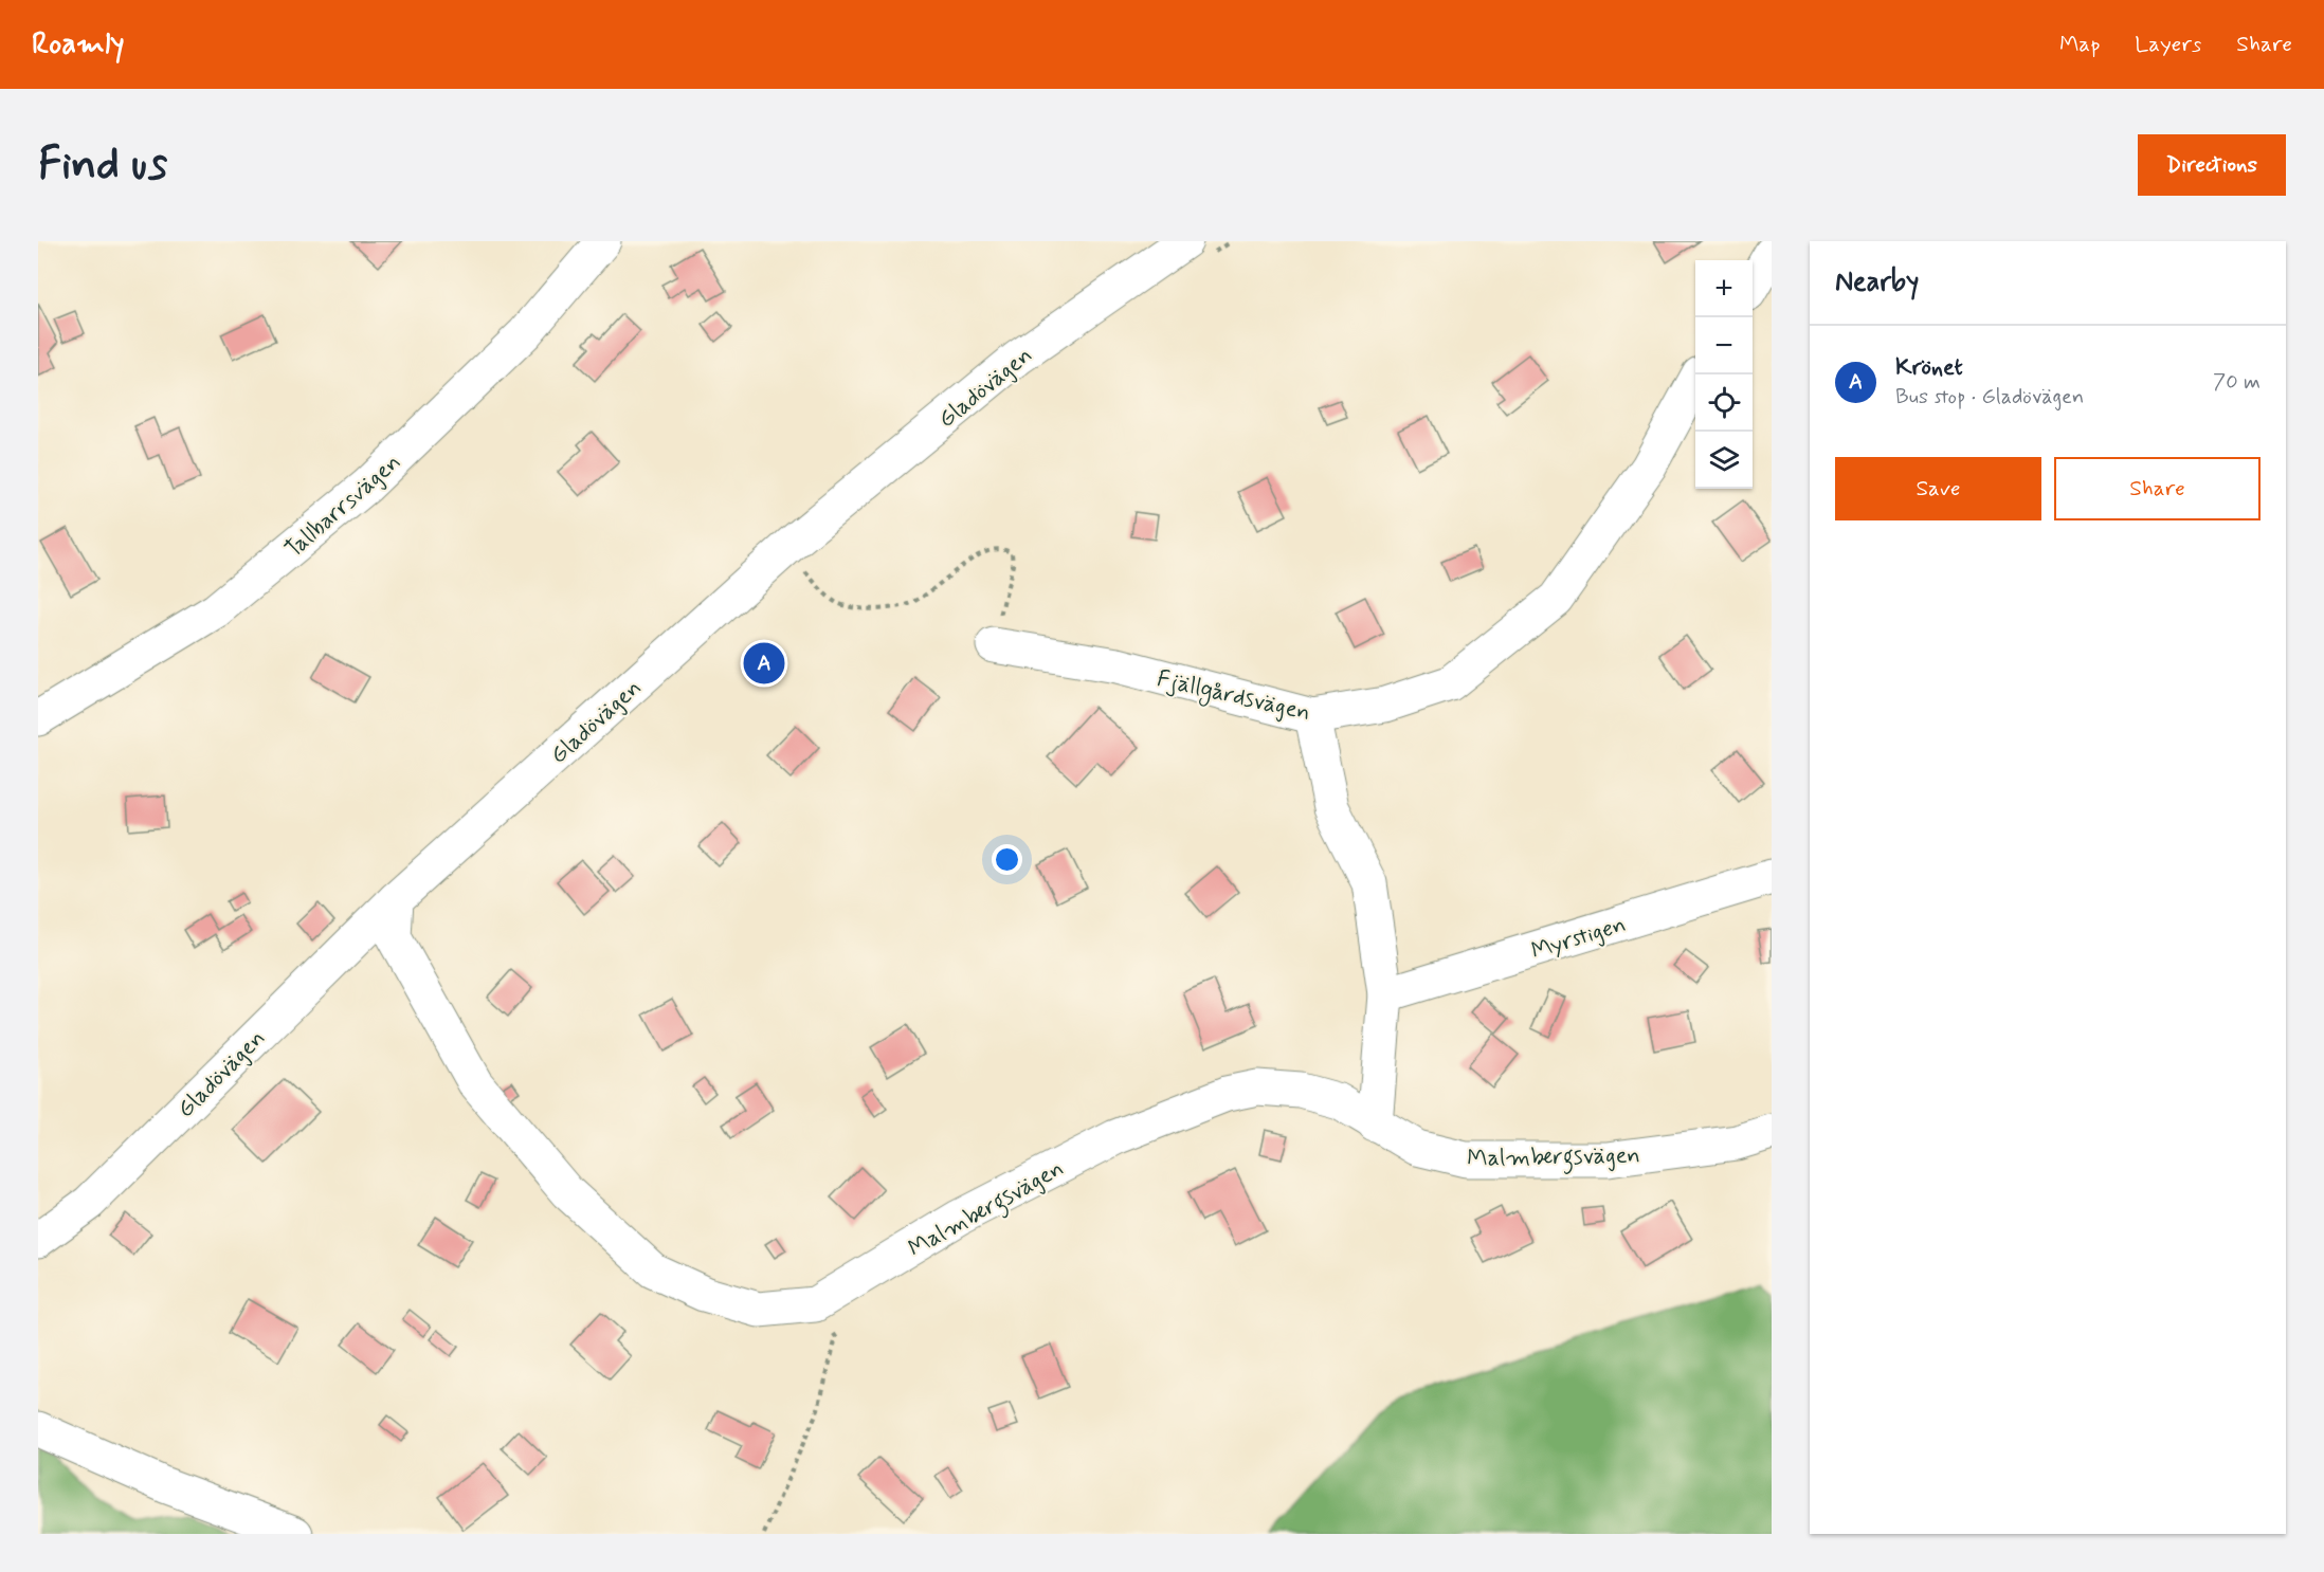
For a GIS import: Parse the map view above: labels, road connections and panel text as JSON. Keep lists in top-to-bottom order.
{
  "streets": {
    "street": [
      "Gladövägen",
      "Tallbarrsvägen",
      "Fjällgårdsvägen",
      "Myrstigen",
      "Malmbergsvägen"
    ]
  },
  "crossings": [
    ["Gladövägen", "Malmbergsvägen"]
  ],
  "page": {
    "header": "Roamly",
    "nav": ["Map", "Layers", "Share"],
    "buttons": [
      "Directions",
      ["Save", "Share"]
    ],
    "title": "Find us",
    "heading": "Nearby",
    "map_buttons": ["+", "−"],
    "list": [
      {
        "mark": "A",
        "name": "Krönet",
        "note": "Bus stop · Gladövägen",
        "value": "70 m"
      }
    ],
    "pins": "A"
  }
}
